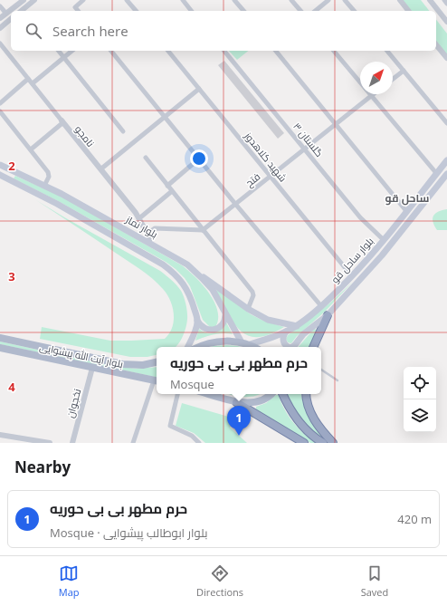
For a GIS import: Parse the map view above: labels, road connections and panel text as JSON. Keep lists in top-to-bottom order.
{
  "streets": {
    "main road": ["بلوار نماز", "بلوار ساحل قو", "بلوار آیت الله پیشوایی"],
    "street": [
      "نامجو",
      "گلستان ۳",
      "شهید کلاهدوز",
      "فتح",
      "نخجوان"
    ]
  },
  "crossings": [
    ["نامجو", "بلوار نماز"],
    ["گلستان ۳", "فتح"],
    ["گلستان ۳", "بلوار ساحل قو"],
    ["شهید کلاهدوز", "فتح"],
    ["شهید کلاهدوز", "بلوار ساحل قو"],
    ["بلوار آیت الله پیشوایی", "نخجوان"]
  ],
  "districts": ["ساحل قو"],
  "north": "top right",
  "page": {
    "search": "Search here",
    "popup": ["حرم مطهر بی بی حوریه", "Mosque"],
    "pins": "1",
    "heading": "Nearby",
    "list": [
      {
        "mark": "1",
        "name": "حرم مطهر بی بی حوریه",
        "note": "Mosque · بلوار ابوطالب پیشوایی",
        "value": "420 m"
      }
    ],
    "nav": ["Map", "Directions", "Saved"]
  },
  "grid": {
    "rows": ["2", "3", "4"]
  }
}
